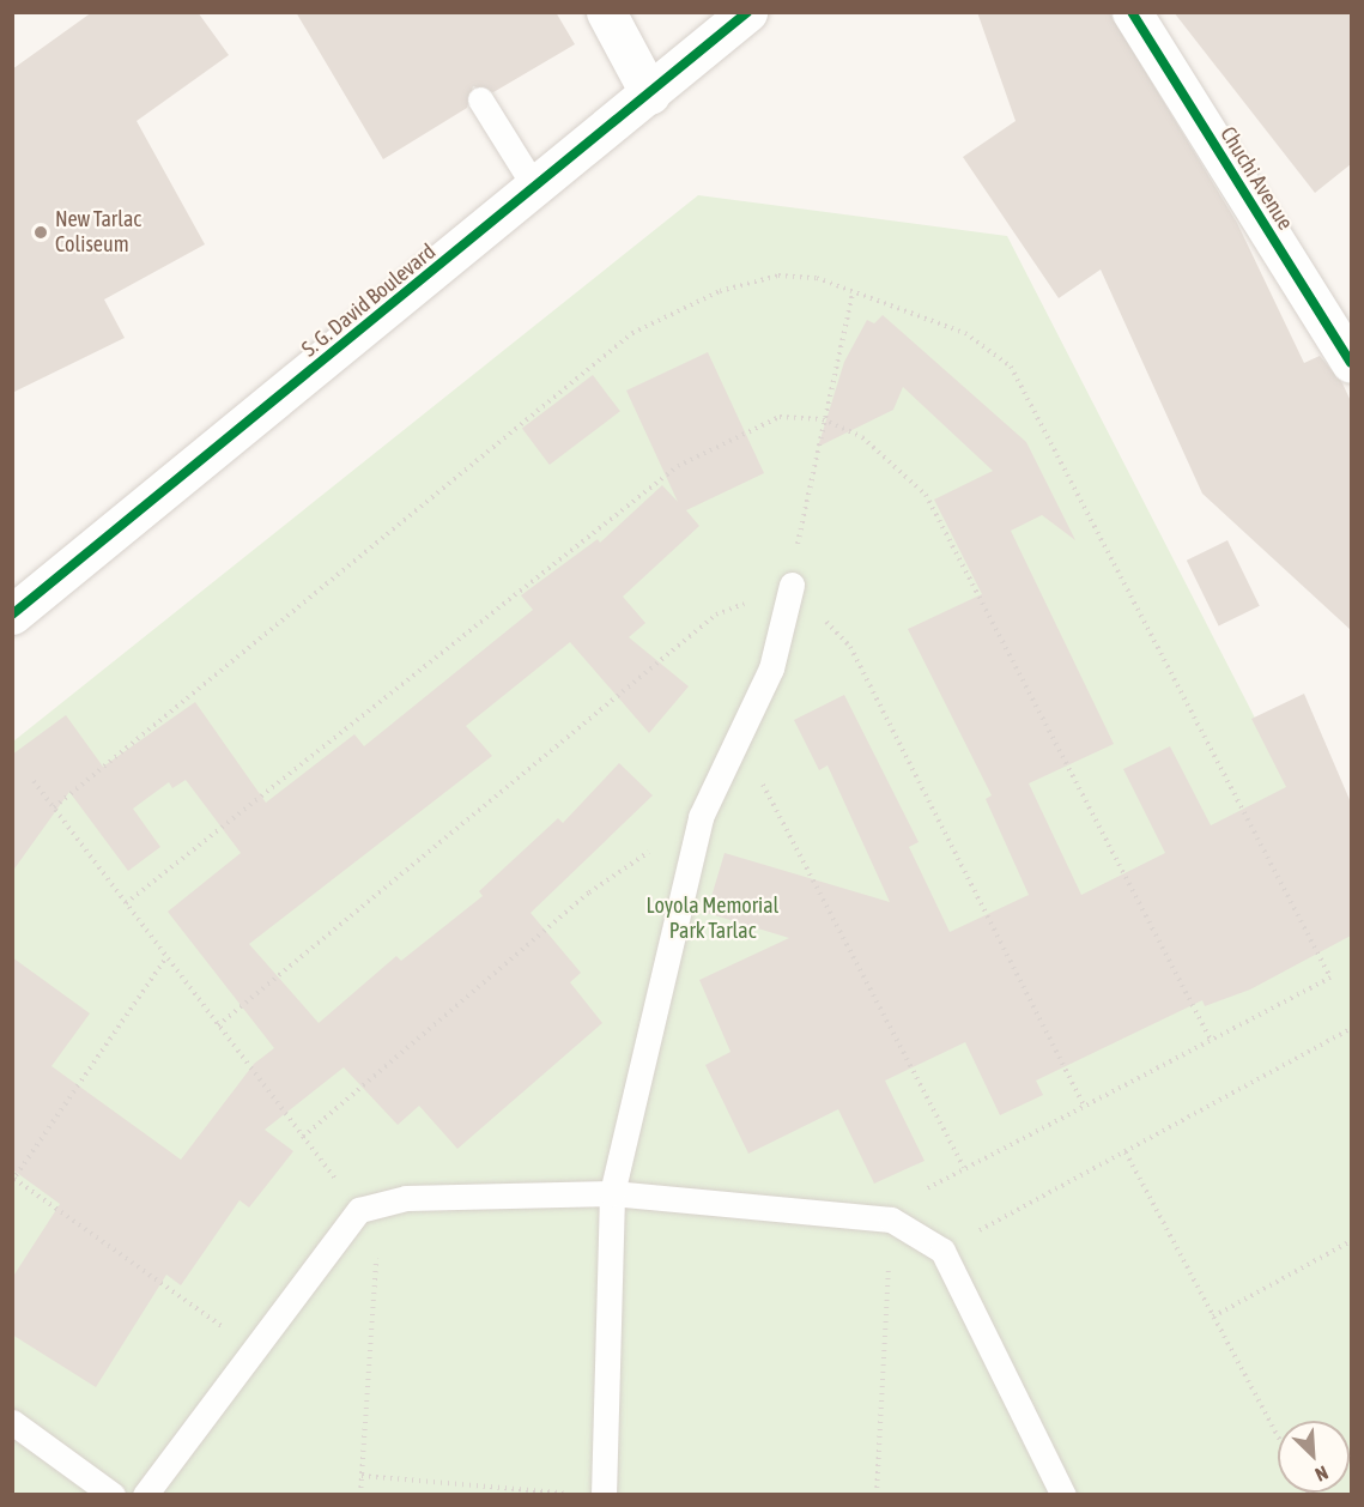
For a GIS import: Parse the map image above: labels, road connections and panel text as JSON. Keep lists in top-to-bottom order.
{
  "streets": {
    "street": ["Chuchi Avenue", "S. G. David Boulevard"]
  },
  "parks": ["Loyola Memorial Park Tarlac"],
  "places": ["New Tarlac Coliseum"],
  "north": "bottom right"
}
